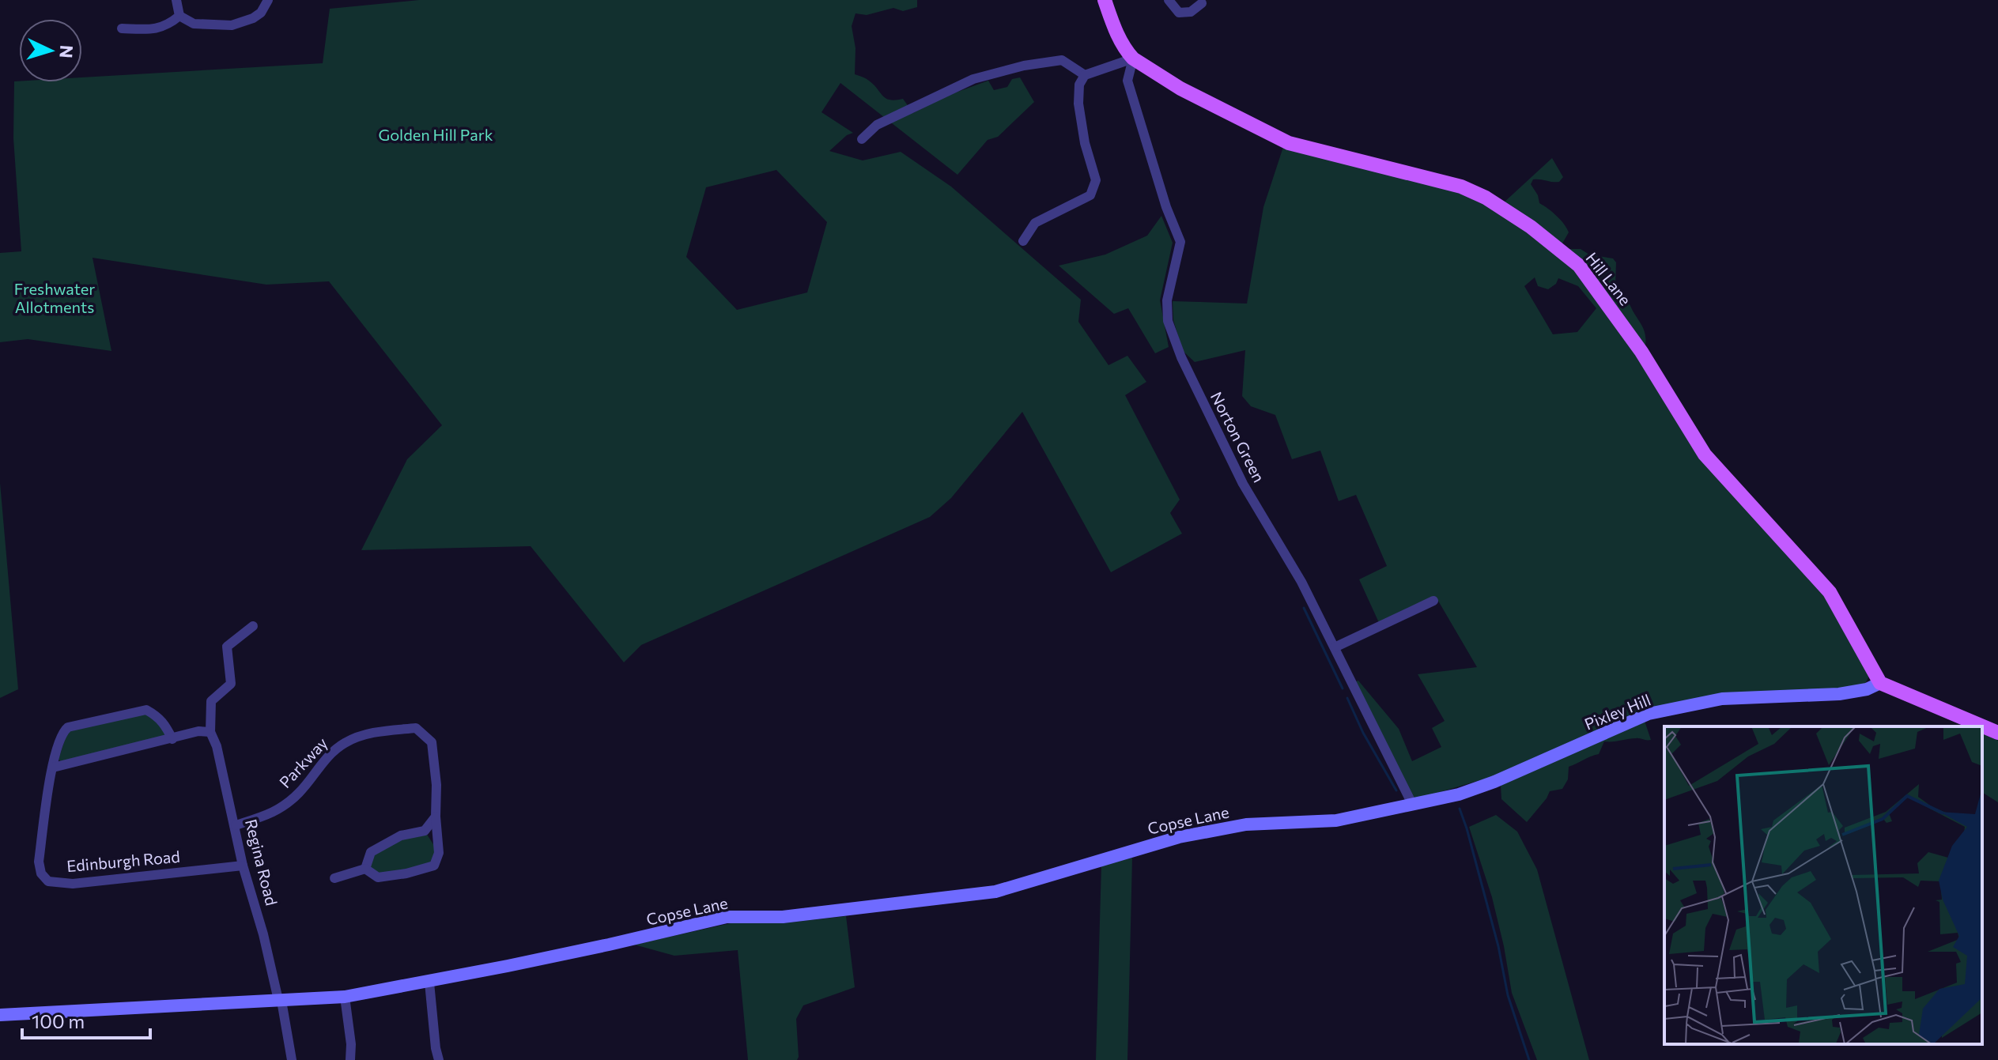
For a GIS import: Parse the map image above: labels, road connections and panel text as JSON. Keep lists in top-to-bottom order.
{
  "streets": {
    "main road": ["Hill Lane"],
    "street": [
      "Norton Green",
      "Pixley Hill",
      "Parkway",
      "Copse Lane",
      "Edinburgh Road",
      "Regina Road"
    ]
  },
  "crossings": [
    ["Hill Lane", "Norton Green"],
    ["Hill Lane", "Pixley Hill"],
    ["Norton Green", "Pixley Hill"],
    ["Norton Green", "Copse Lane"],
    ["Pixley Hill", "Copse Lane"],
    ["Parkway", "Regina Road"],
    ["Copse Lane", "Regina Road"],
    ["Edinburgh Road", "Regina Road"]
  ],
  "parks": ["Golden Hill Park", "Freshwater Allotments"],
  "scale_bar": "100 m",
  "north": "right"
}
